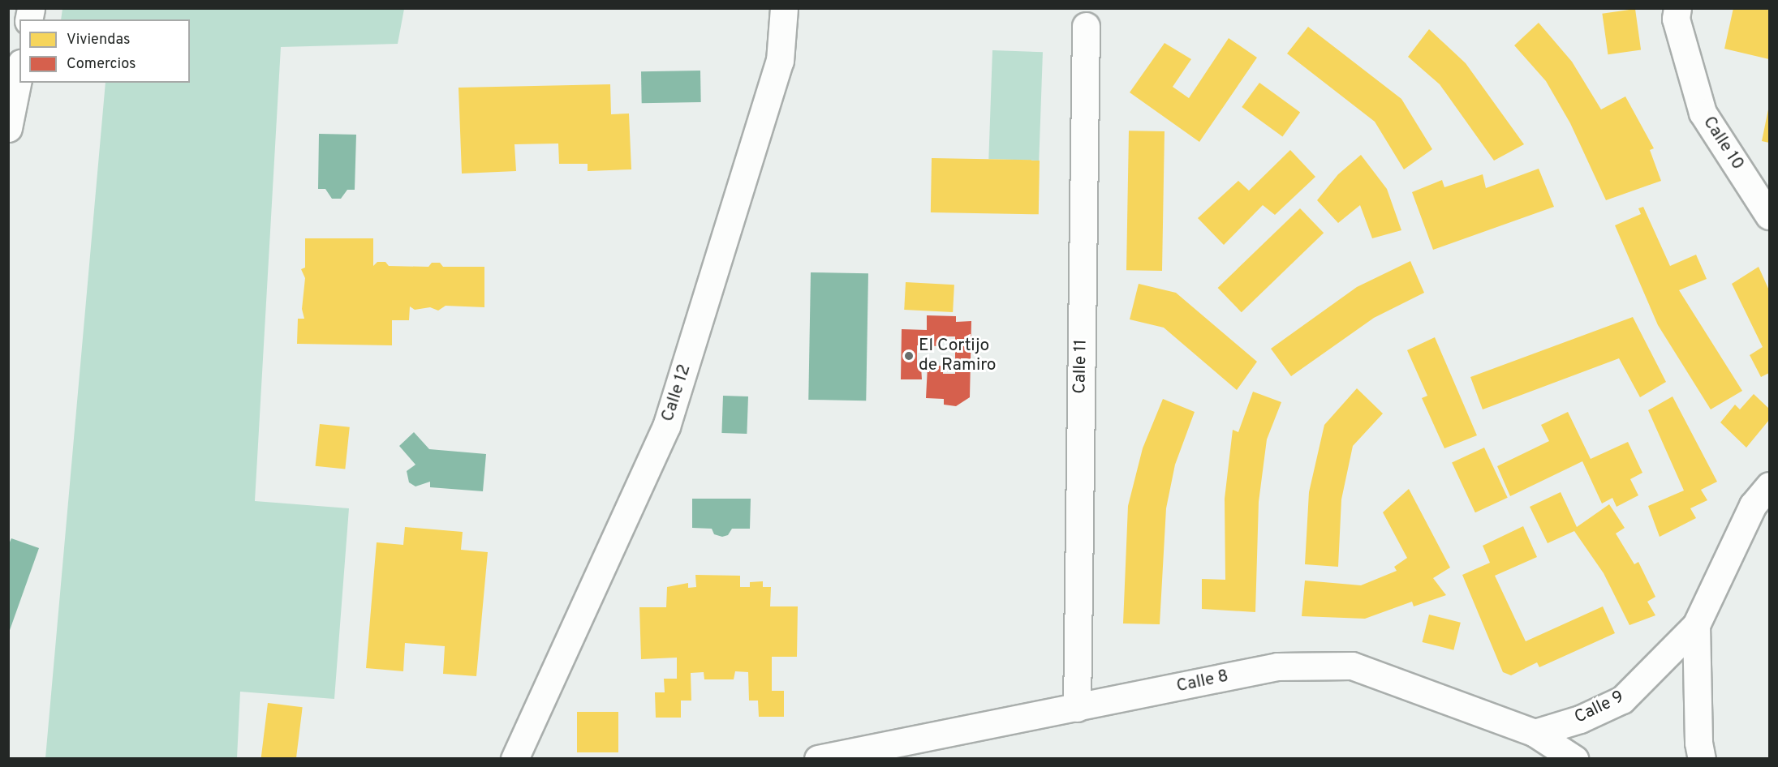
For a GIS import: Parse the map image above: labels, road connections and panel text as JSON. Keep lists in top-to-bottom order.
{
  "streets": {
    "street": [
      "Calle 10",
      "Calle 11",
      "Calle 12",
      "Calle 8",
      "Calle 9"
    ]
  },
  "crossings": [
    ["Calle 11", "Calle 8"],
    ["Calle 8", "Calle 9"]
  ],
  "places": ["El Cortijo de Ramiro"],
  "legend": ["Viviendas", "Comercios"]
}
